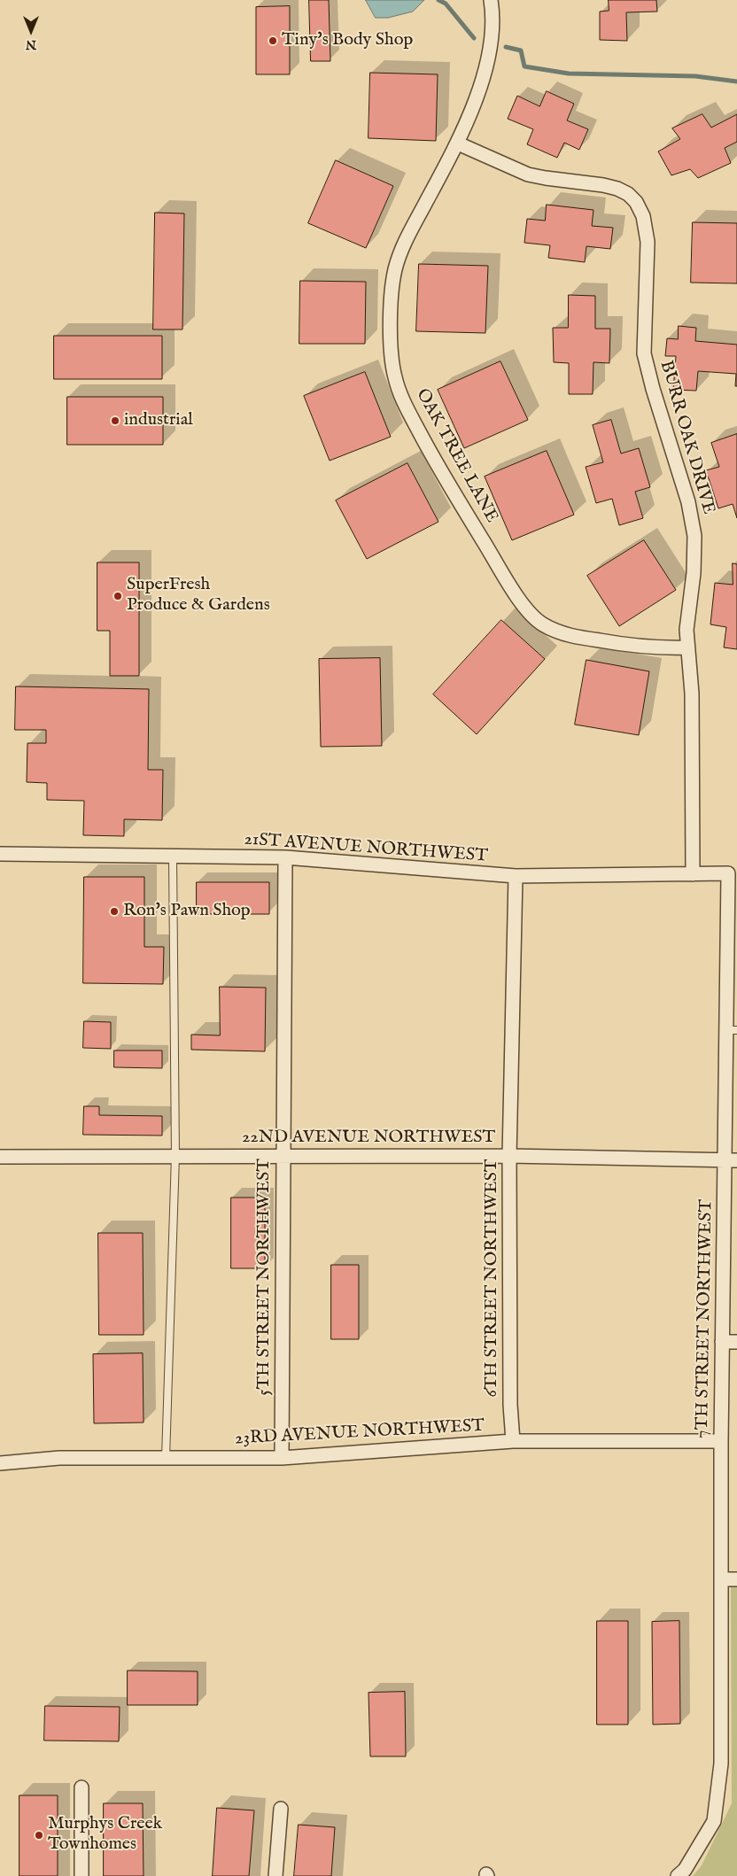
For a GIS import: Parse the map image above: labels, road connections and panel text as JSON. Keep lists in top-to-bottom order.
{
  "streets": {
    "street": [
      "BURR OAK DRIVE",
      "OAK TREE LANE",
      "21ST AVENUE NORTHWEST",
      "22ND AVENUE NORTHWEST",
      "5TH STREET NORTHWEST",
      "6TH STREET NORTHWEST",
      "7TH STREET NORTHWEST",
      "23RD AVENUE NORTHWEST"
    ]
  },
  "crossings": [
    ["BURR OAK DRIVE", "OAK TREE LANE"],
    ["BURR OAK DRIVE", "21ST AVENUE NORTHWEST"],
    ["21ST AVENUE NORTHWEST", "5TH STREET NORTHWEST"],
    ["21ST AVENUE NORTHWEST", "6TH STREET NORTHWEST"],
    ["21ST AVENUE NORTHWEST", "7TH STREET NORTHWEST"],
    ["22ND AVENUE NORTHWEST", "5TH STREET NORTHWEST"],
    ["22ND AVENUE NORTHWEST", "6TH STREET NORTHWEST"],
    ["22ND AVENUE NORTHWEST", "7TH STREET NORTHWEST"],
    ["5TH STREET NORTHWEST", "23RD AVENUE NORTHWEST"],
    ["6TH STREET NORTHWEST", "23RD AVENUE NORTHWEST"],
    ["7TH STREET NORTHWEST", "23RD AVENUE NORTHWEST"]
  ],
  "places": [
    "Tiny's Body Shop",
    "industrial",
    "SuperFresh Produce & Gardens",
    "Ron's Pawn Shop",
    "Murphys Creek Townhomes"
  ],
  "north": "bottom"
}
